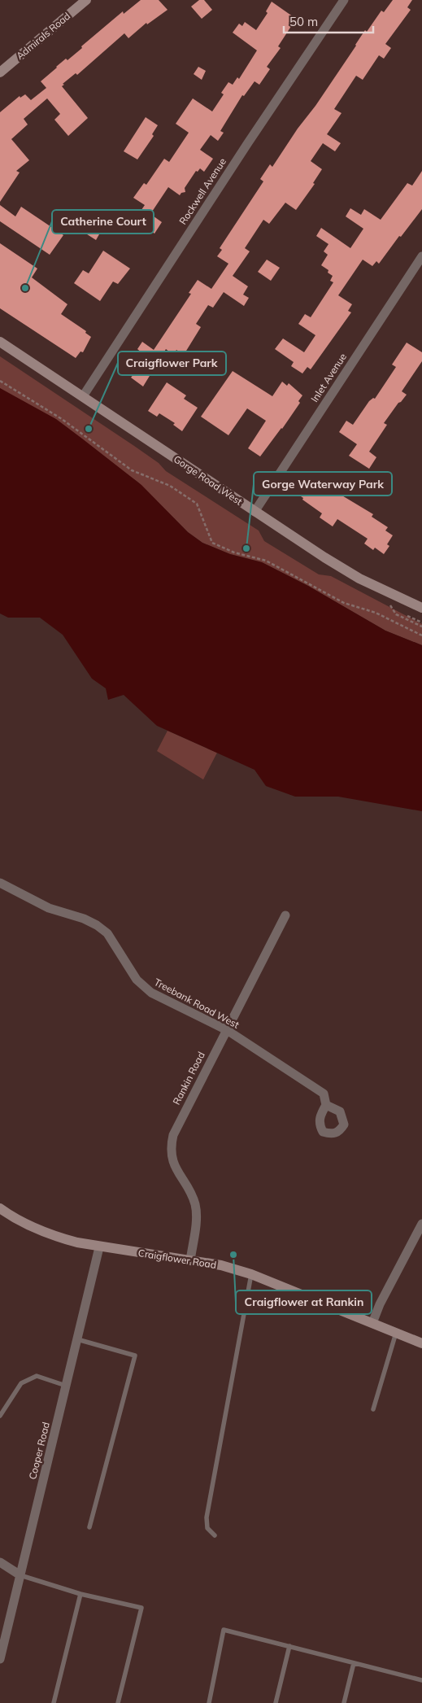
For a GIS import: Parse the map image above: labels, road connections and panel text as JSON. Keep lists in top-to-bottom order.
{
  "streets": {
    "main road": ["Admirals Road", "Gorge Road West", "Craigflower Road"],
    "street": [
      "Rockwell Avenue",
      "Inlet Avenue",
      "Treebank Road West",
      "Rankin Road",
      "Cooper Road"
    ]
  },
  "crossings": [
    ["Rockwell Avenue", "Gorge Road West"],
    ["Inlet Avenue", "Gorge Road West"],
    ["Treebank Road West", "Rankin Road"],
    ["Rankin Road", "Craigflower Road"],
    ["Craigflower Road", "Cooper Road"]
  ],
  "places": [
    "Catherine Court",
    "Craigflower Park",
    "Gorge Waterway Park",
    "Craigflower at Rankin"
  ],
  "scale_bar": "50 m"
}
